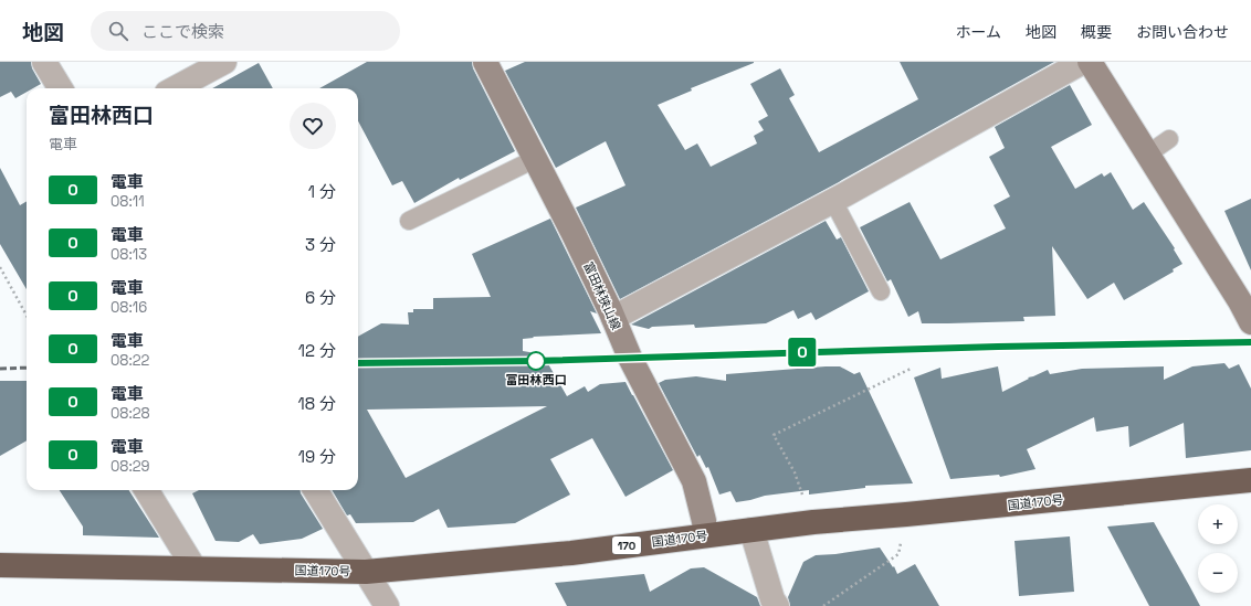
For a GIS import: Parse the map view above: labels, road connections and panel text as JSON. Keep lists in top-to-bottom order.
{
  "streets": {
    "highway": ["国道170号", "170"],
    "main road": ["富田林狭山線"]
  },
  "crossings": [
    ["富田林狭山線", "国道170号"]
  ],
  "places": ["富田林西口"],
  "page": {
    "header": "地図",
    "search": "ここで検索",
    "nav": [
      "ホーム",
      "地図",
      "概要",
      "お問い合わせ"
    ],
    "on_map": "O",
    "heading": ["富田林西口", "電車"],
    "list": [
      {
        "mark": "O",
        "name": "電車",
        "note": "08:11",
        "value": "1 分"
      },
      {
        "mark": "O",
        "name": "電車",
        "note": "08:13",
        "value": "3 分"
      },
      {
        "mark": "O",
        "name": "電車",
        "note": "08:16",
        "value": "6 分"
      },
      {
        "mark": "O",
        "name": "電車",
        "note": "08:22",
        "value": "12 分"
      },
      {
        "mark": "O",
        "name": "電車",
        "note": "08:28",
        "value": "18 分"
      },
      {
        "mark": "O",
        "name": "電車",
        "note": "08:29",
        "value": "19 分"
      }
    ],
    "map_buttons": ["+", "−"]
  }
}
